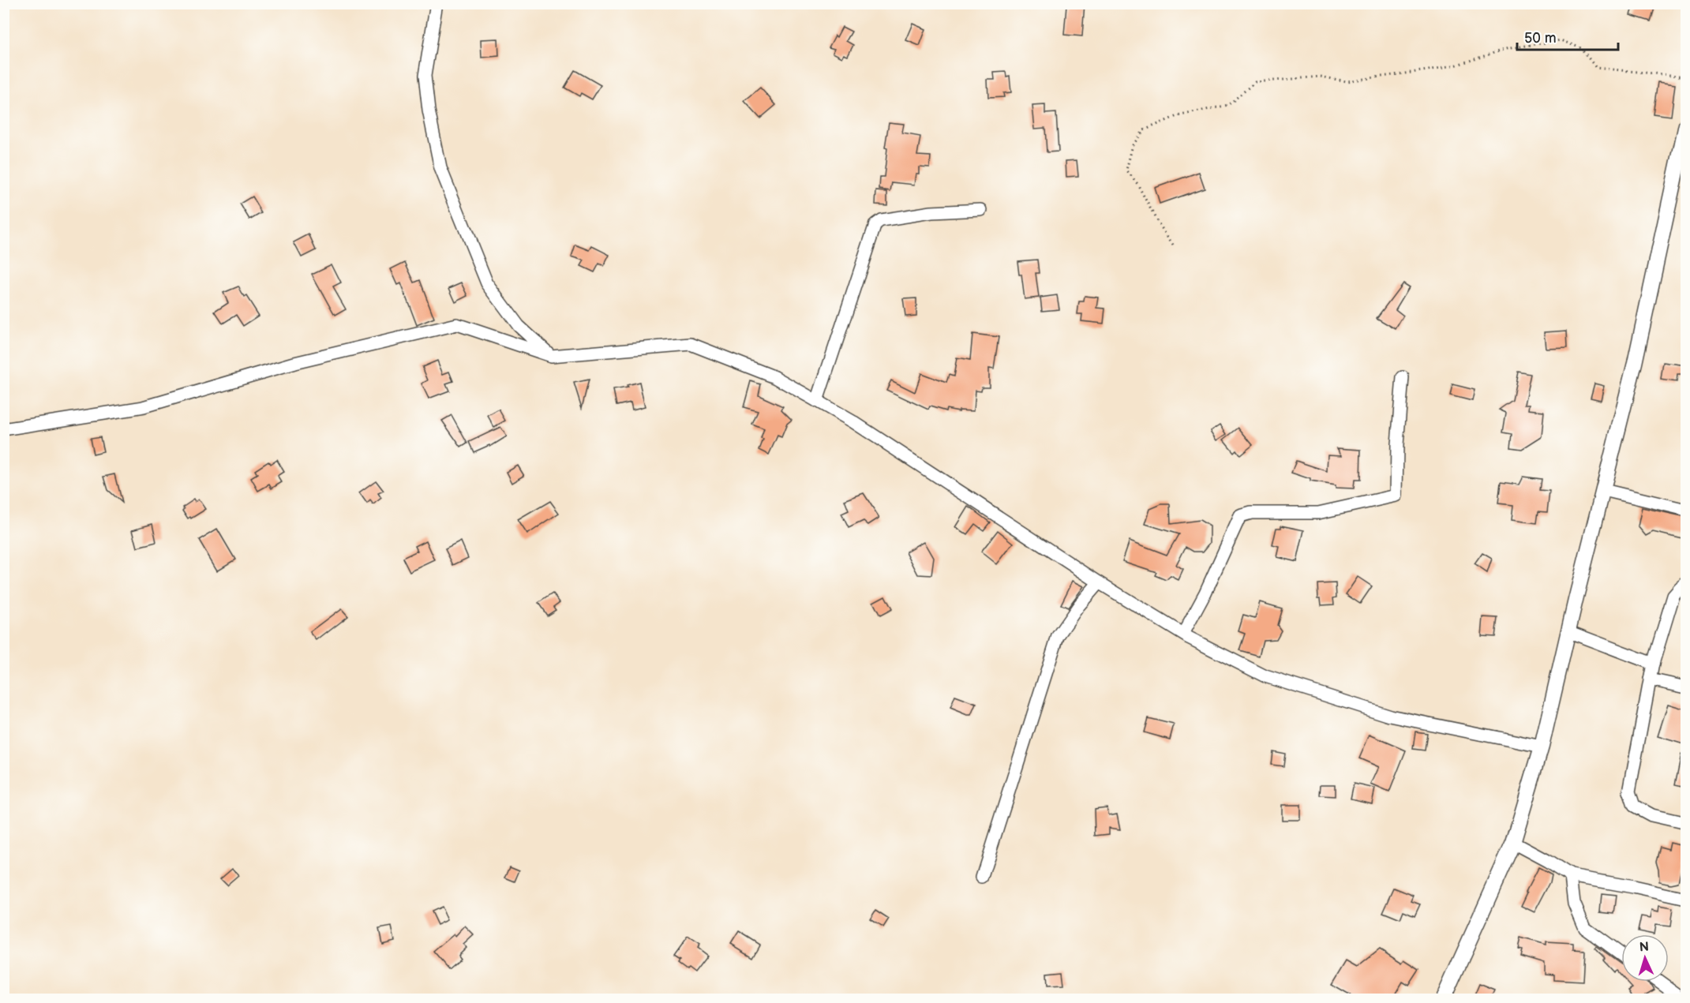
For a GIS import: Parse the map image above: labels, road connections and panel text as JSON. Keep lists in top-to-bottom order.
{
  "scale_bar": "50 m",
  "north": "top"
}
